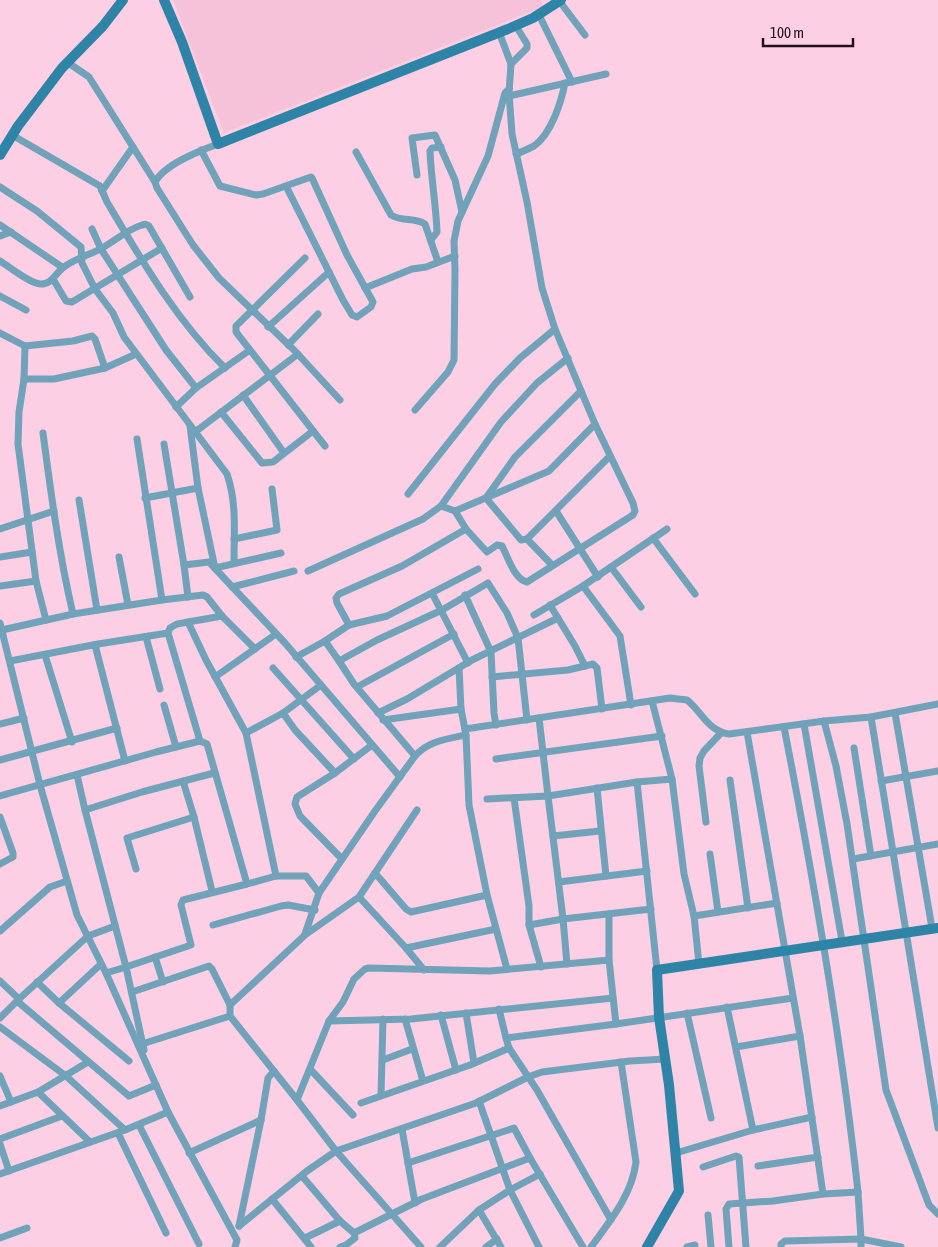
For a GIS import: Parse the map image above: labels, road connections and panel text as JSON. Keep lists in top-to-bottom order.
{
  "scale_bar": "100 m"
}
